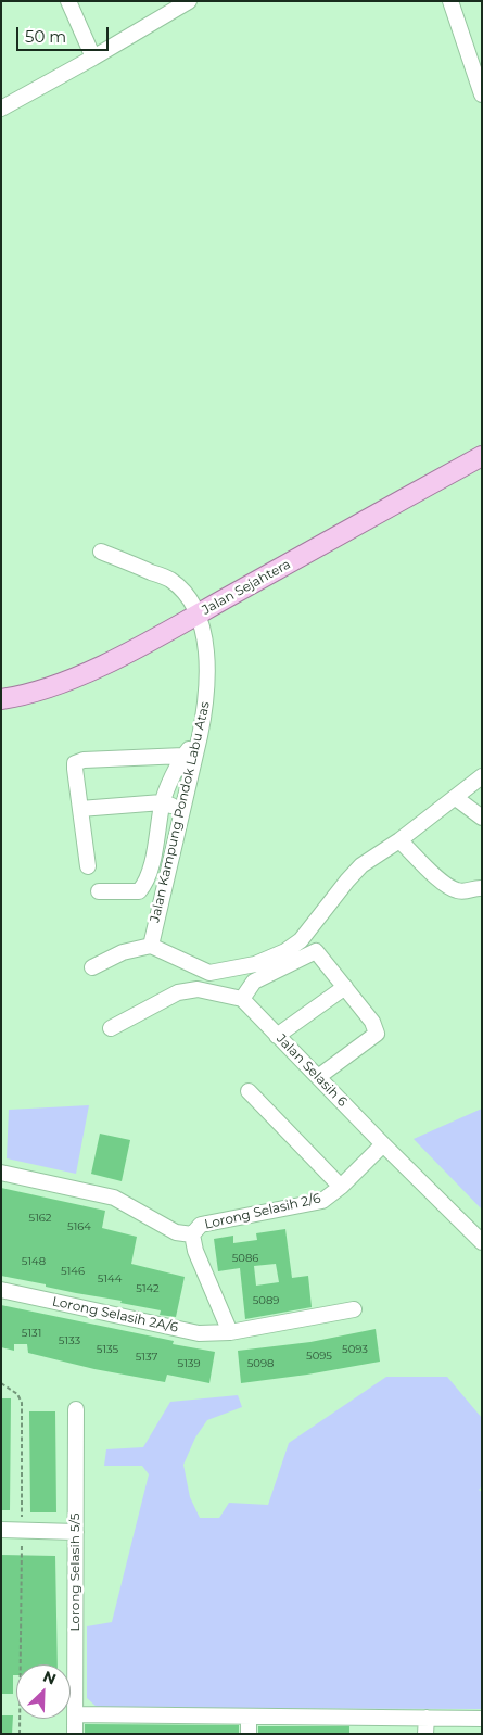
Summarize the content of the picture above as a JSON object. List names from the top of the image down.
{
  "streets": {
    "main road": ["Jalan Sejahtera"],
    "street": [
      "Jalan Kampung Pondok Labu Atas",
      "Jalan Selasih 6",
      "Lorong Selasih 2/6",
      "Lorong Selasih 2A/6",
      "Lorong Selasih 5/5"
    ]
  },
  "crossings": [
    ["Jalan Sejahtera", "Jalan Kampung Pondok Labu Atas"],
    ["Jalan Selasih 6", "Lorong Selasih 2/6"],
    ["Lorong Selasih 2/6", "Lorong Selasih 2A/6"]
  ],
  "house_numbers": [
    "5162",
    "5164",
    "5086",
    "5148",
    "5146",
    "5144",
    "5142",
    "5089",
    "5131",
    "5133",
    "5135",
    "5093",
    "5095",
    "5137",
    "5139",
    "5098"
  ],
  "scale_bar": "50 m",
  "north": "top right"
}
